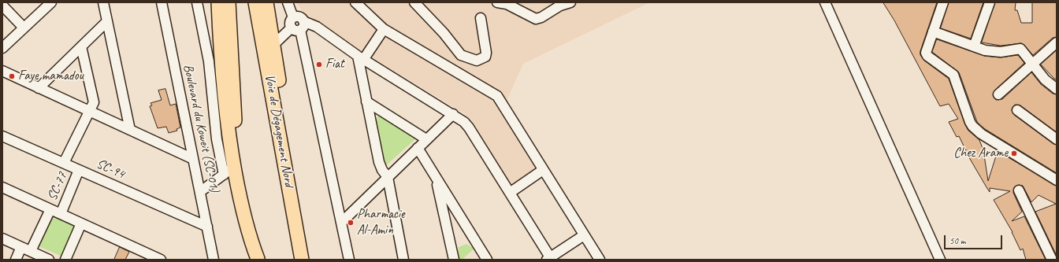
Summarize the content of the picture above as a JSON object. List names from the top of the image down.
{
  "streets": {
    "highway": ["Voie de Dégagement Nord"],
    "street": ["Boulevard du Koweit (SC-01)", "SC-94", "SC-77"]
  },
  "crossings": [
    ["Boulevard du Koweit (SC-01)", "SC-94"],
    ["SC-94", "SC-77"]
  ],
  "places": [
    "Fiat",
    "Faye mamadou",
    "Chez Arame",
    "Pharmacie Al-Amin"
  ],
  "scale_bar": "50 m"
}
